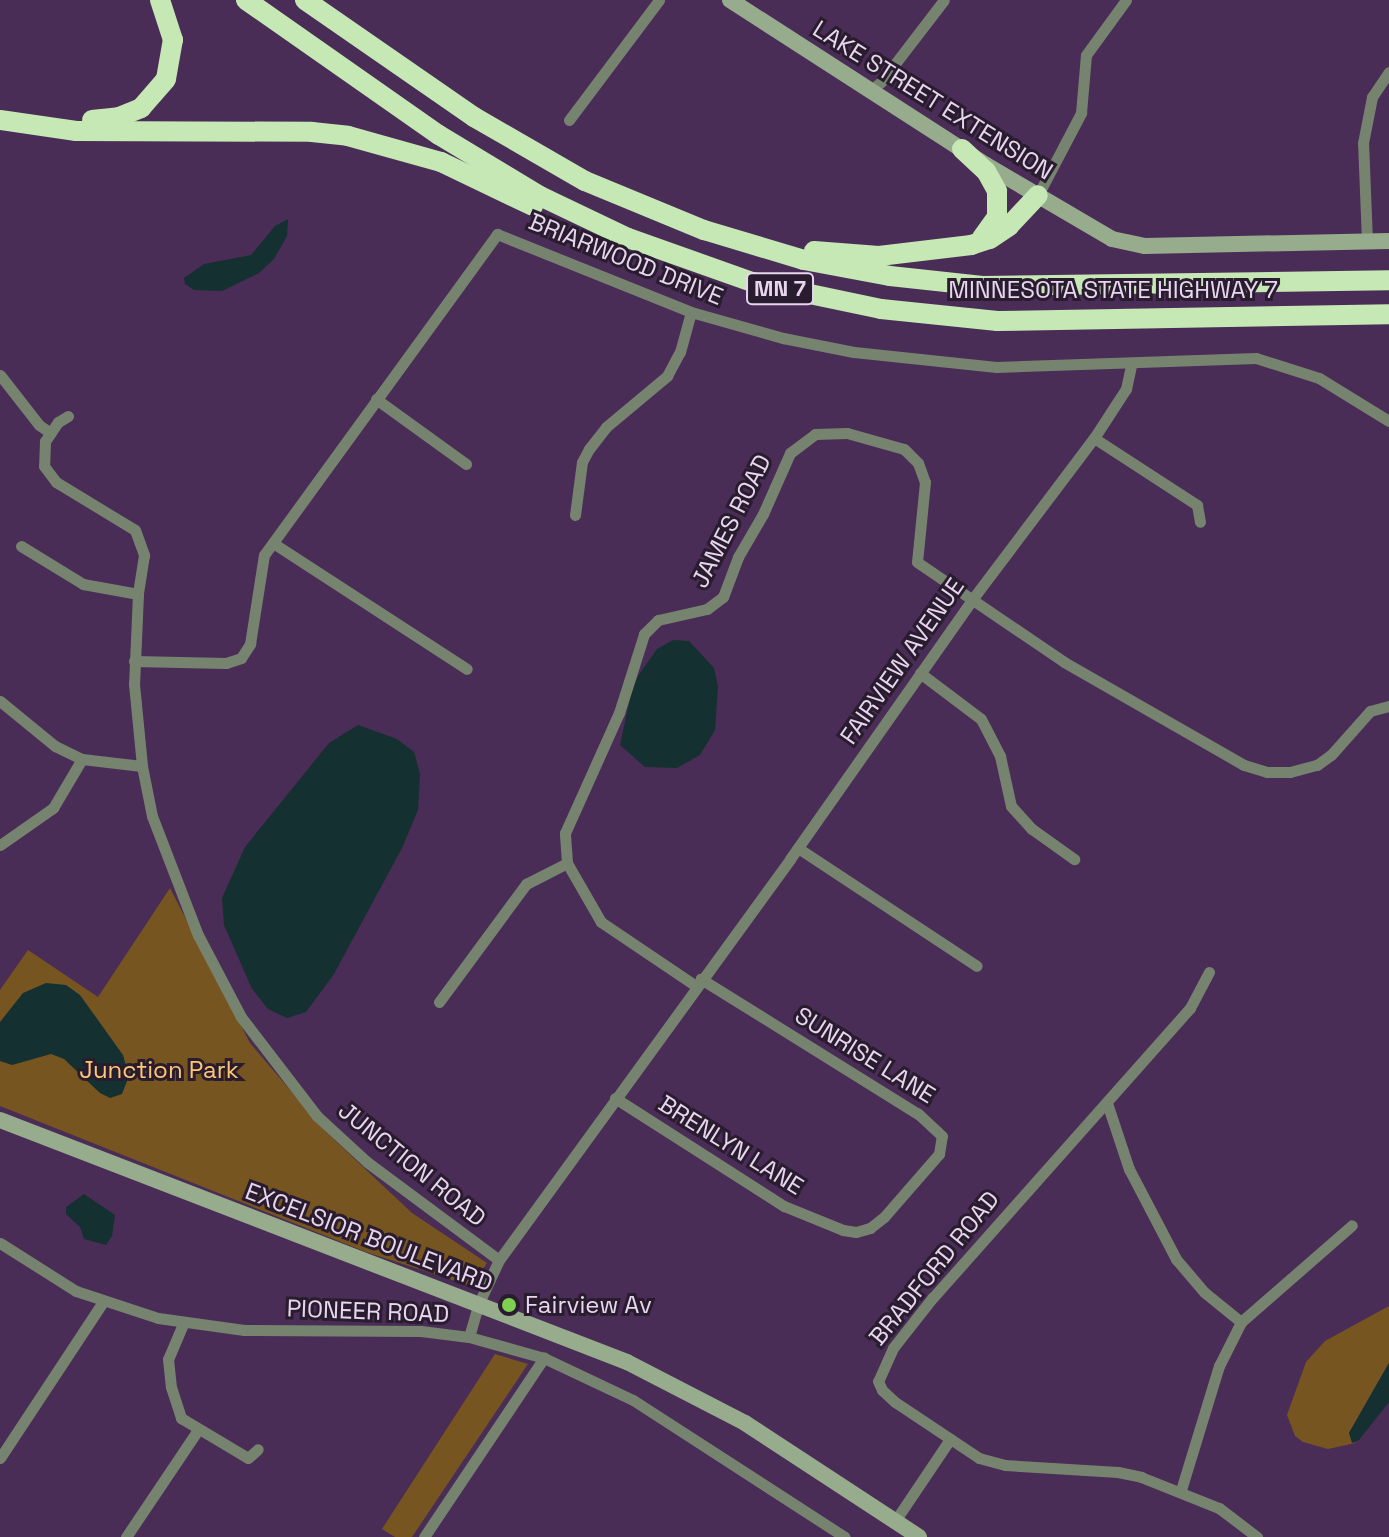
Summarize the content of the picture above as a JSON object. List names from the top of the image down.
{
  "streets": {
    "highway": ["MN 7", "MINNESOTA STATE HIGHWAY 7"],
    "main road": ["LAKE STREET EXTENSION", "EXCELSIOR BOULEVARD"],
    "street": [
      "BRIARWOOD DRIVE",
      "JAMES ROAD",
      "FAIRVIEW AVENUE",
      "SUNRISE LANE",
      "BRENLYN LANE",
      "JUNCTION ROAD",
      "BRADFORD ROAD",
      "PIONEER ROAD"
    ]
  },
  "crossings": [
    ["BRIARWOOD DRIVE", "FAIRVIEW AVENUE"],
    ["BRIARWOOD DRIVE", "JUNCTION ROAD"],
    ["JAMES ROAD", "FAIRVIEW AVENUE"],
    ["JAMES ROAD", "SUNRISE LANE"],
    ["FAIRVIEW AVENUE", "SUNRISE LANE"],
    ["FAIRVIEW AVENUE", "BRENLYN LANE"],
    ["FAIRVIEW AVENUE", "JUNCTION ROAD"],
    ["FAIRVIEW AVENUE", "EXCELSIOR BOULEVARD"],
    ["FAIRVIEW AVENUE", "PIONEER ROAD"],
    ["SUNRISE LANE", "BRENLYN LANE"]
  ],
  "parks": ["Junction Park"],
  "places": ["Fairview Av"]
}
